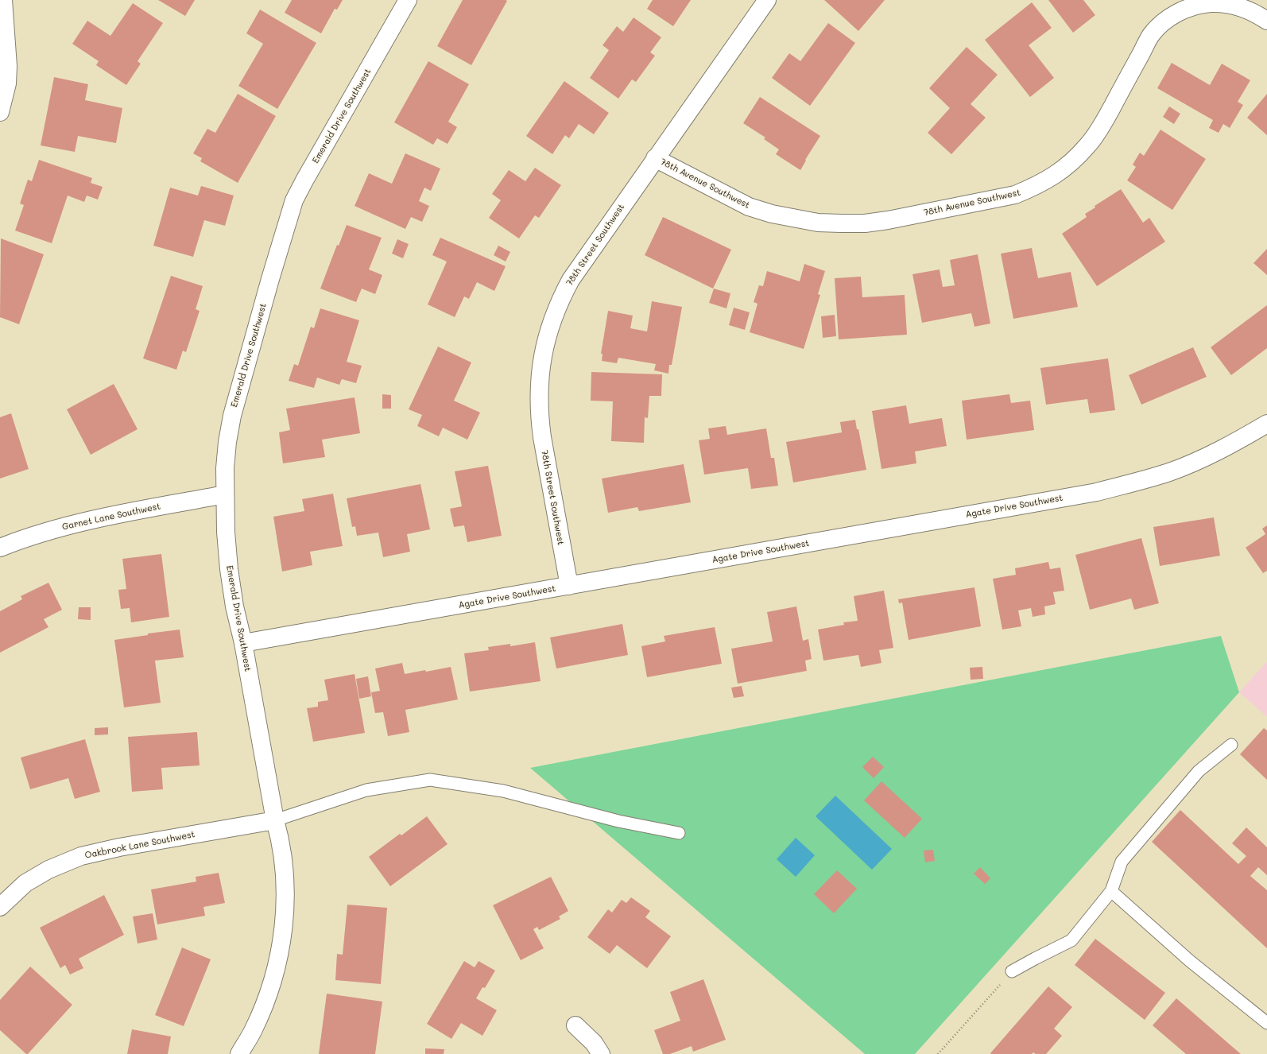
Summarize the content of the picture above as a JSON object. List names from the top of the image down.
{
  "streets": {
    "street": [
      "Emerald Drive Southwest",
      "78th Avenue Southwest",
      "78th Street Southwest",
      "Agate Drive Southwest",
      "Garnet Lane Southwest",
      "Oakbrook Lane Southwest"
    ]
  },
  "crossings": [
    ["Emerald Drive Southwest", "Agate Drive Southwest"],
    ["Emerald Drive Southwest", "Garnet Lane Southwest"],
    ["Emerald Drive Southwest", "Oakbrook Lane Southwest"],
    ["78th Avenue Southwest", "78th Street Southwest"],
    ["78th Street Southwest", "Agate Drive Southwest"]
  ]
}
